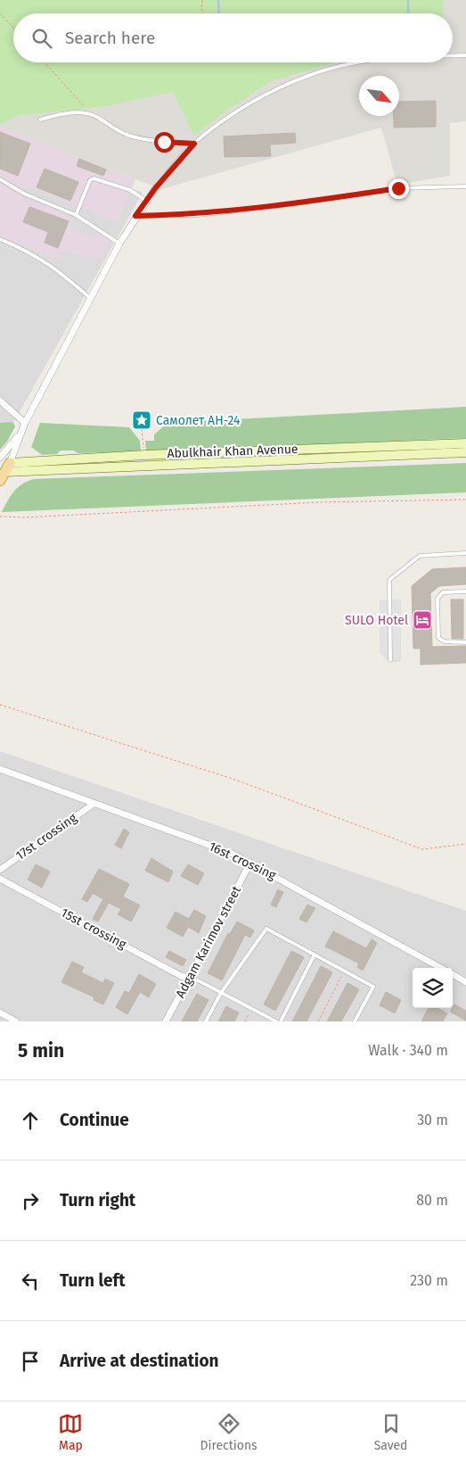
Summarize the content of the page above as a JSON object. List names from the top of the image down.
{
  "streets": {
    "street": [
      "Abulkhair Khan Avenue",
      "17st crossing",
      "16st crossing",
      "15st crossing",
      "Adgam Karimov street"
    ]
  },
  "crossings": [
    ["17st crossing", "16st crossing"],
    ["16st crossing", "Adgam Karimov street"],
    ["15st crossing", "Adgam Karimov street"]
  ],
  "places": {
    "place": ["Самолет АН-24"],
    "hotel": ["SULO Hotel"]
  },
  "north": "bottom right",
  "page": {
    "search": "Search here",
    "heading": ["5 min", "Walk · 340 m"],
    "list": [
      ["Continue", "30 m"],
      ["Turn right", "80 m"],
      ["Turn left", "230 m"],
      "Arrive at destination"
    ],
    "nav": ["Map", "Directions", "Saved"]
  }
}
